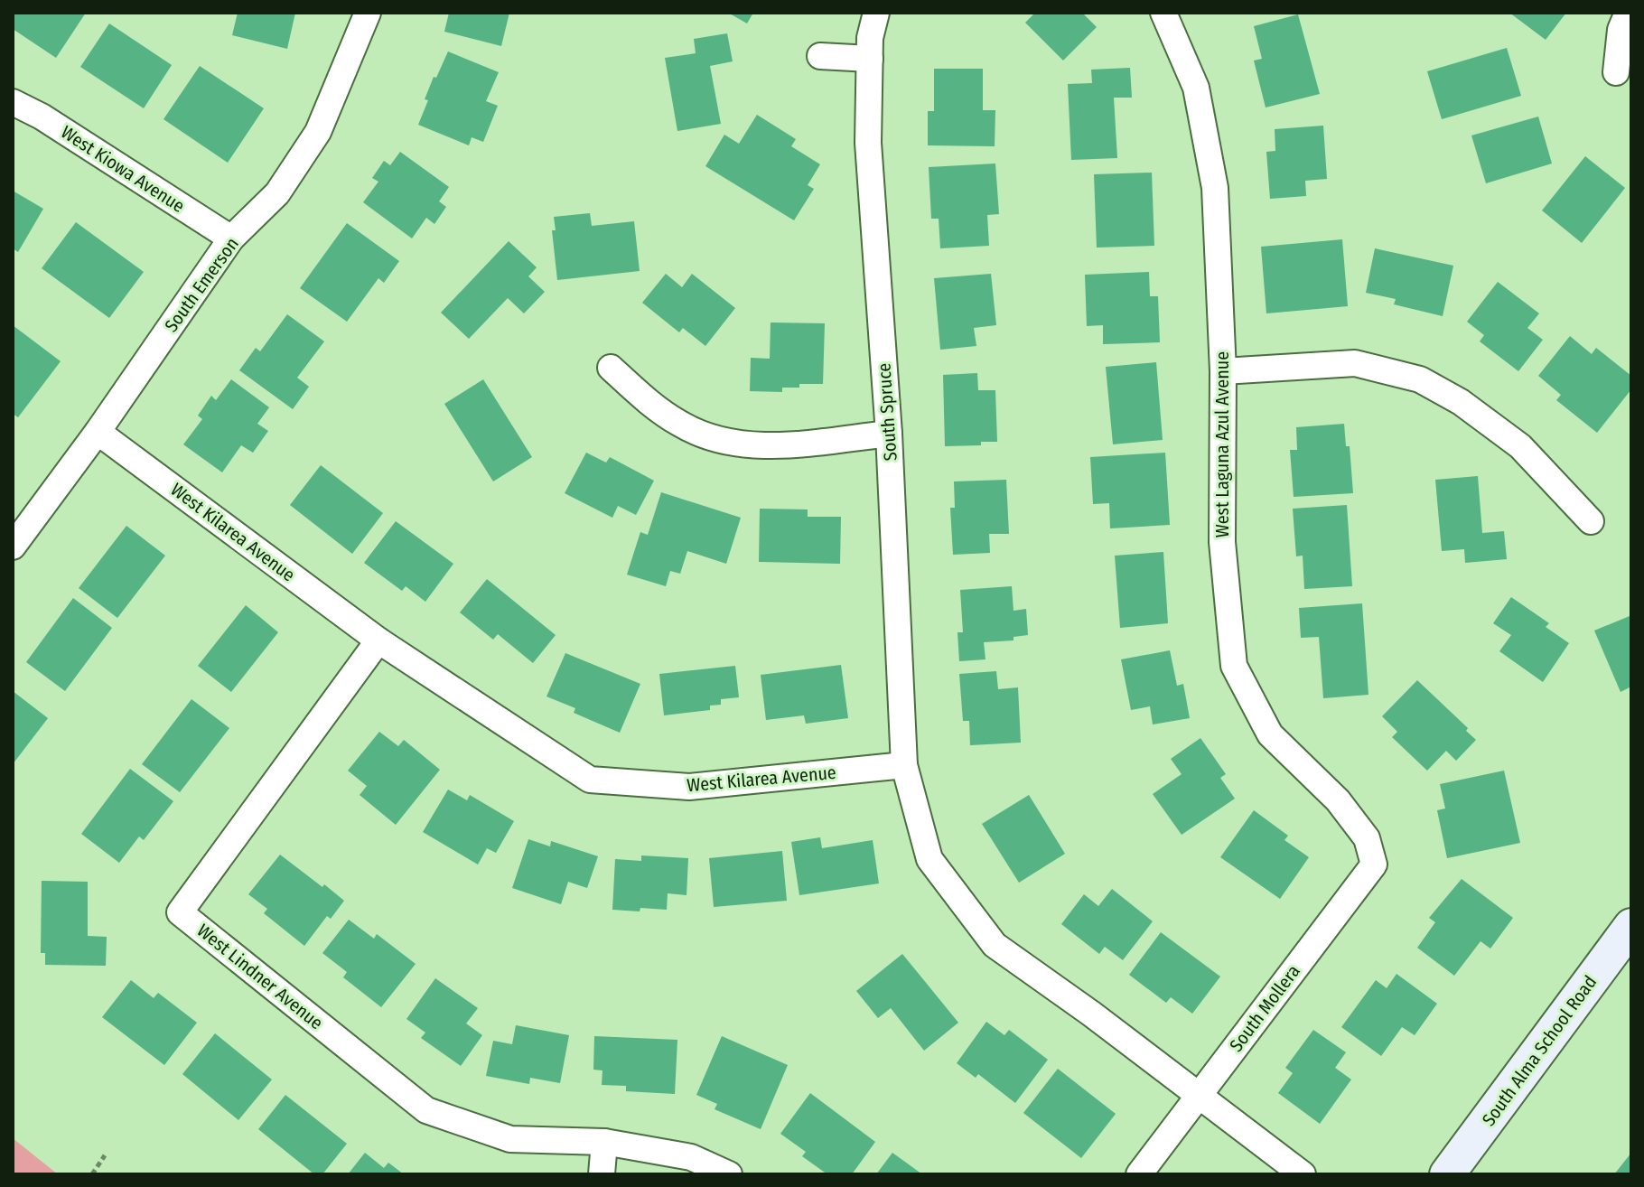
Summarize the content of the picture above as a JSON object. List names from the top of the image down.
{
  "streets": {
    "main road": ["South Alma School Road"],
    "street": [
      "West Kiowa Avenue",
      "South Emerson",
      "South Spruce",
      "West Laguna Azul Avenue",
      "West Kilarea Avenue",
      "West Lindner Avenue",
      "South Mollera"
    ]
  },
  "crossings": [
    ["West Kiowa Avenue", "South Emerson"],
    ["South Emerson", "West Kilarea Avenue"],
    ["South Spruce", "West Kilarea Avenue"],
    ["West Laguna Azul Avenue", "South Mollera"],
    ["West Kilarea Avenue", "West Lindner Avenue"]
  ]
}
